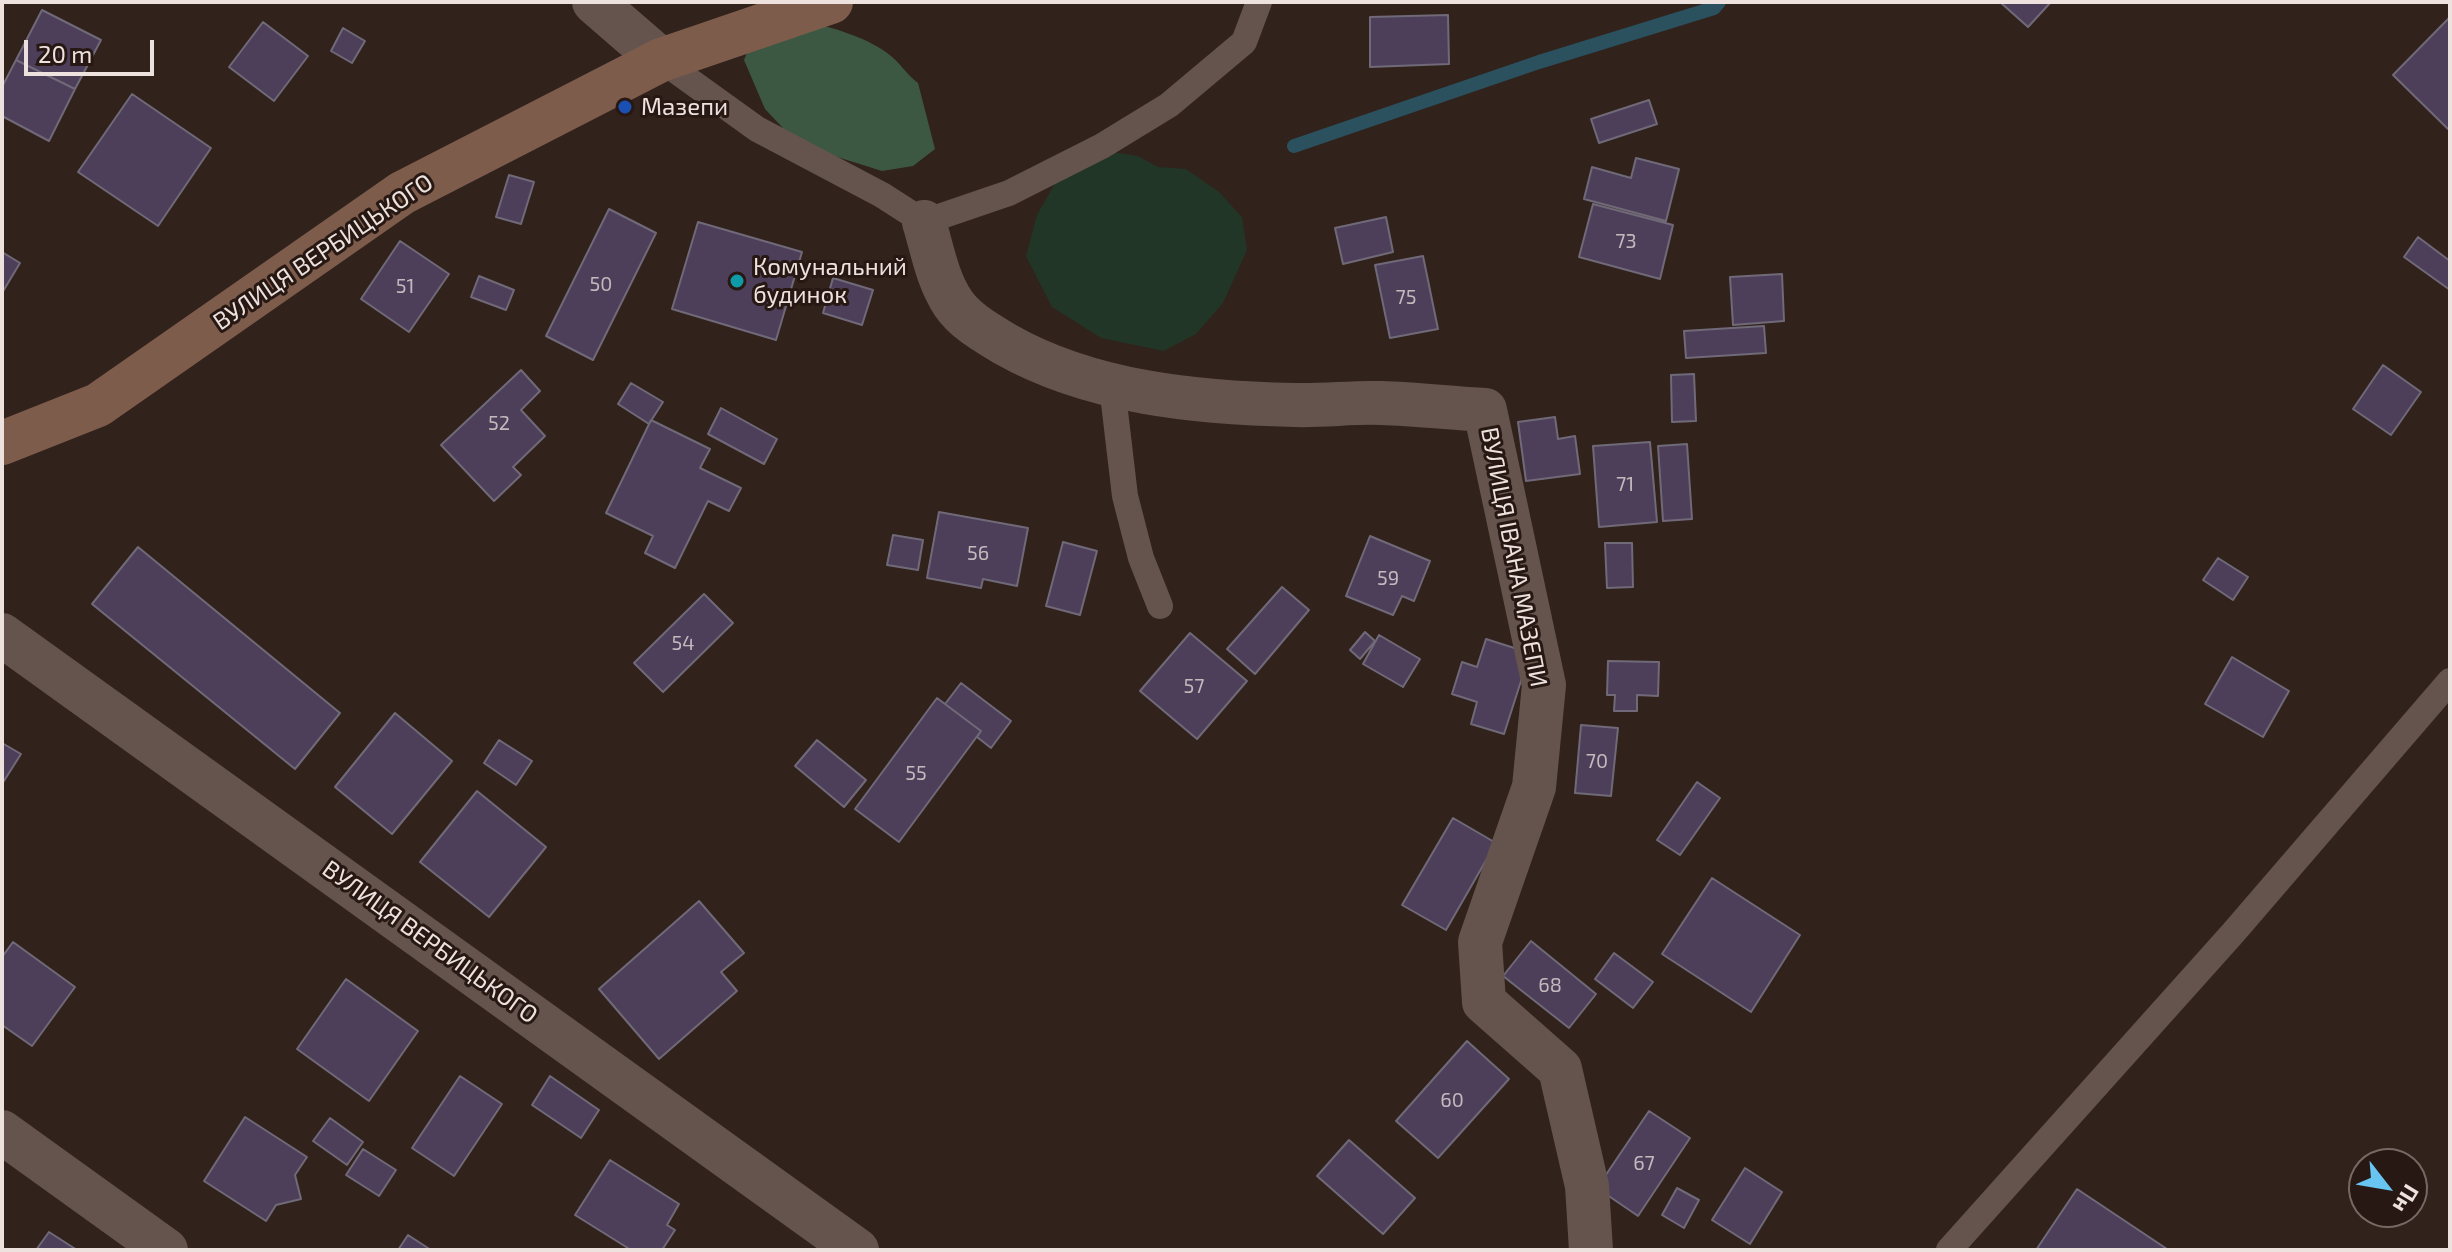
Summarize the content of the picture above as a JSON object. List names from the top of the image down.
{
  "streets": {
    "street": ["ВУЛИЦЯ ВЕРБИЦЬКОГО", "ВУЛИЦЯ ІВАНА МАЗЕПИ"]
  },
  "places": ["Мазепи", "Комунальний будинок"],
  "house_numbers": [
    "73",
    "50",
    "51",
    "75",
    "52",
    "71",
    "56",
    "59",
    "54",
    "57",
    "70",
    "55",
    "68",
    "60",
    "67"
  ],
  "scale_bar": "20 m",
  "north": "bottom right"
}
